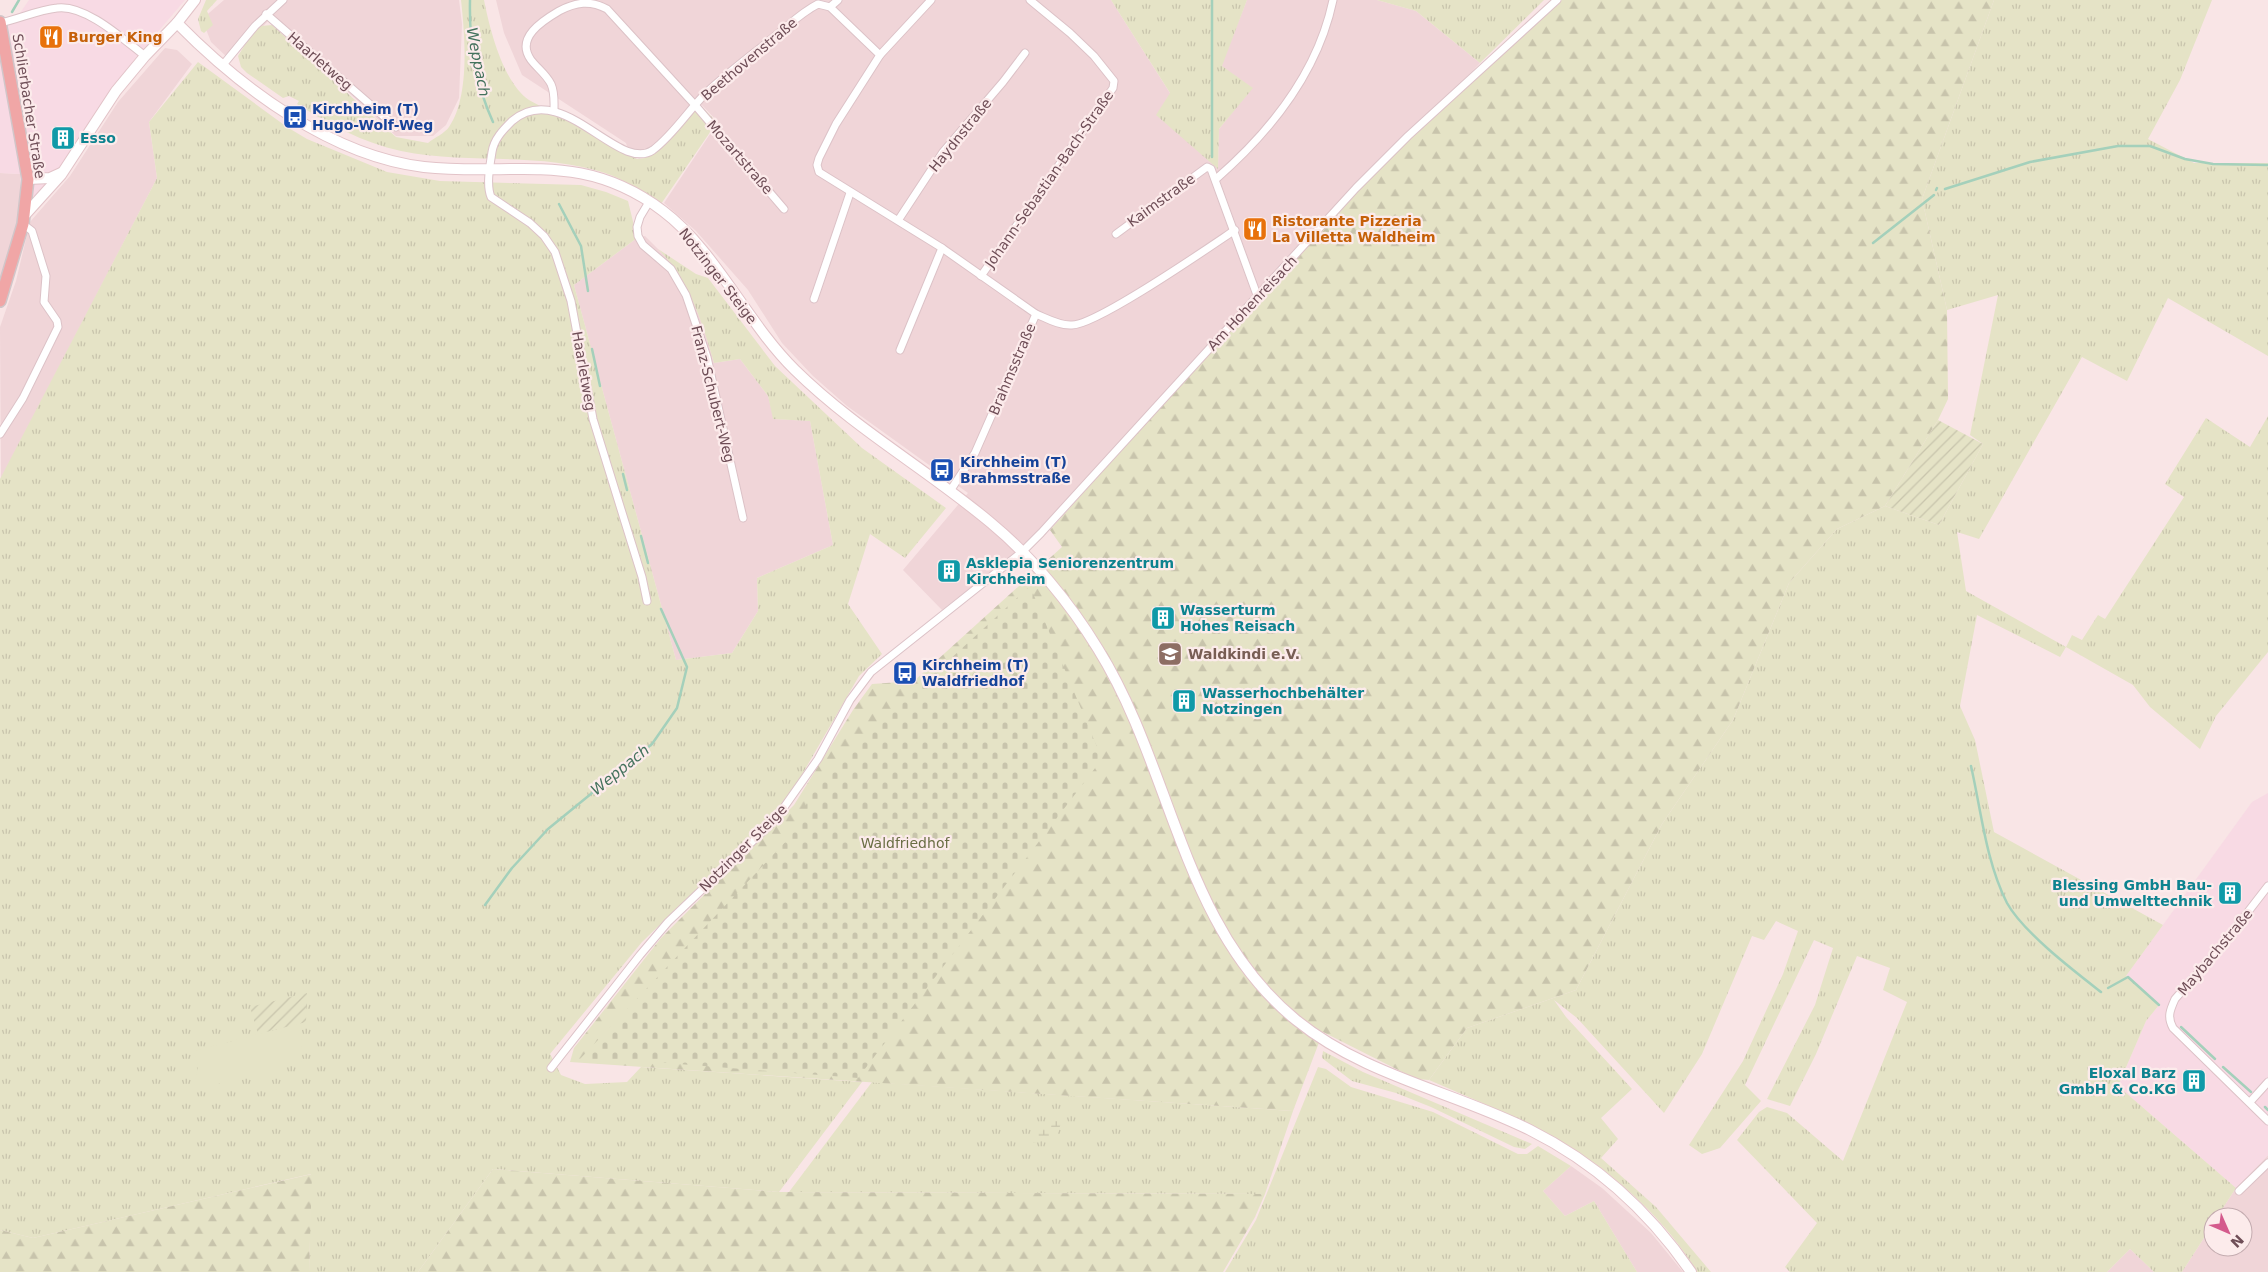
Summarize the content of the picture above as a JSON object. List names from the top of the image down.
{
  "streets": {
    "main road": ["Schlierbacher Straße", "Notzinger Steige"],
    "street": [
      "Beethovenstraße",
      "Haarletweg",
      "Haydnstraße",
      "Mozartstraße",
      "Johann-Sebastian-Bach-Straße",
      "Kaimstraße",
      "Am Hohenreisach",
      "Brahmsstraße",
      "Franz-Schubert-Weg",
      "Maybachstraße"
    ]
  },
  "crossings": [
    ["Beethovenstraße", "Haarletweg"],
    ["Beethovenstraße", "Mozartstraße"],
    ["Beethovenstraße", "Notzinger Steige"],
    ["Haarletweg", "Notzinger Steige"],
    ["Notzinger Steige", "Am Hohenreisach"],
    ["Notzinger Steige", "Brahmsstraße"],
    ["Notzinger Steige", "Franz-Schubert-Weg"]
  ],
  "water": ["Weppach"],
  "parks": ["Waldfriedhof"],
  "places": {
    "restaurant": ["Burger King", "Ristorante Pizzeria La Villetta Waldheim"],
    "bus stop": ["Kirchheim (T) Hugo-Wolf-Weg", "Kirchheim (T) Brahmsstraße", "Kirchheim (T) Waldfriedhof"],
    "building": [
      "Esso",
      "Asklepia Seniorenzentrum Kirchheim",
      "Wasserturm Hohes Reisach",
      "Wasserhochbehälter Notzingen",
      "Blessing GmbH Bau- und Umwelttechnik",
      "Eloxal Barz GmbH & Co.KG"
    ],
    "school or university": ["Waldkindi e.V."]
  },
  "north": "bottom right"
}
